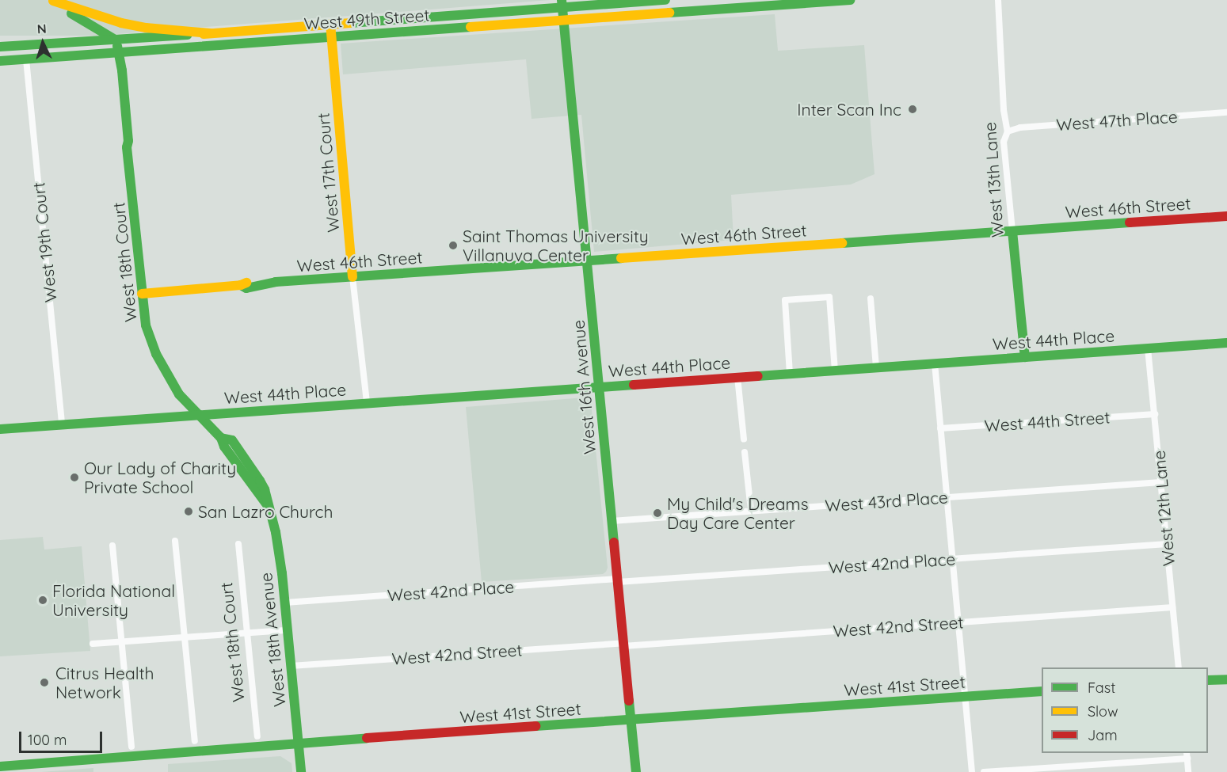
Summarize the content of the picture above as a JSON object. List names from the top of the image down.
{
  "streets": {
    "main road": [
      "West 49th Street",
      "West 17th Court",
      "West 13th Lane",
      "West 46th Street",
      "West 18th Court",
      "West 44th Place",
      "West 16th Avenue",
      "West 18th Avenue",
      "West 41st Street"
    ],
    "street": [
      "West 47th Place",
      "West 19th Court",
      "West 44th Street",
      "West 43rd Place",
      "West 12th Lane",
      "West 42nd Place",
      "West 42nd Street"
    ]
  },
  "crossings": [
    ["West 49th Street", "West 17th Court"],
    ["West 49th Street", "West 19th Court"],
    ["West 49th Street", "West 18th Court"],
    ["West 49th Street", "West 16th Avenue"],
    ["West 47th Place", "West 13th Lane"],
    ["West 17th Court", "West 46th Street"],
    ["West 17th Court", "West 44th Place"],
    ["West 13th Lane", "West 46th Street"],
    ["West 13th Lane", "West 44th Place"],
    ["West 46th Street", "West 18th Court"],
    ["West 46th Street", "West 16th Avenue"],
    ["West 19th Court", "West 44th Place"],
    ["West 18th Court", "West 44th Place"],
    ["West 18th Court", "West 18th Avenue"],
    ["West 44th Place", "West 16th Avenue"],
    ["West 44th Place", "West 12th Lane"],
    ["West 44th Place", "West 18th Avenue"],
    ["West 16th Avenue", "West 43rd Place"],
    ["West 16th Avenue", "West 42nd Place"],
    ["West 16th Avenue", "West 42nd Street"],
    ["West 16th Avenue", "West 41st Street"],
    ["West 44th Street", "West 12th Lane"],
    ["West 43rd Place", "West 12th Lane"],
    ["West 12th Lane", "West 42nd Place"],
    ["West 12th Lane", "West 42nd Street"],
    ["West 42nd Place", "West 18th Avenue"],
    ["West 42nd Street", "West 18th Avenue"],
    ["West 18th Avenue", "West 41st Street"]
  ],
  "places": [
    "Inter Scan Inc",
    "Saint Thomas University Villanuva Center",
    "Our Lady of Charity Private School",
    "San Lazro Church",
    "My Child's Dreams Day Care Center",
    "Florida National University",
    "Citrus Health Network"
  ],
  "legend": ["Fast", "Slow", "Jam"],
  "scale_bar": "100 m",
  "north": "top"
}
